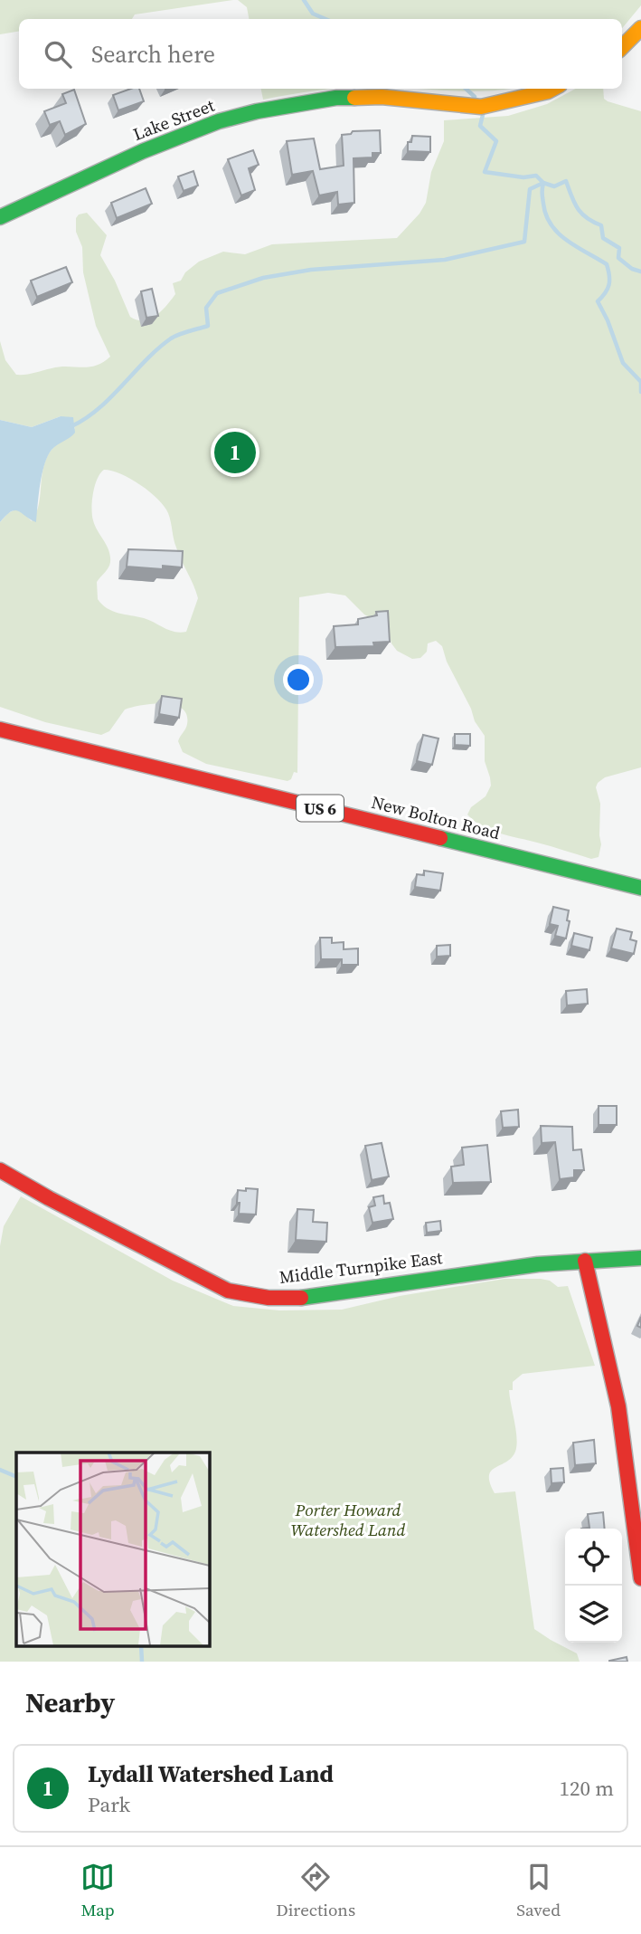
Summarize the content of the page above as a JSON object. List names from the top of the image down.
{
  "streets": {
    "street": [
      "Lake Street",
      "US 6",
      "New Bolton Road",
      "Middle Turnpike East"
    ]
  },
  "parks": ["Porter Howard Watershed Land"],
  "page": {
    "search": "Search here",
    "pins": "1",
    "heading": "Nearby",
    "list": [
      {
        "mark": "1",
        "name": "Lydall Watershed Land",
        "note": "Park",
        "value": "120 m"
      }
    ],
    "nav": ["Map", "Directions", "Saved"]
  }
}
